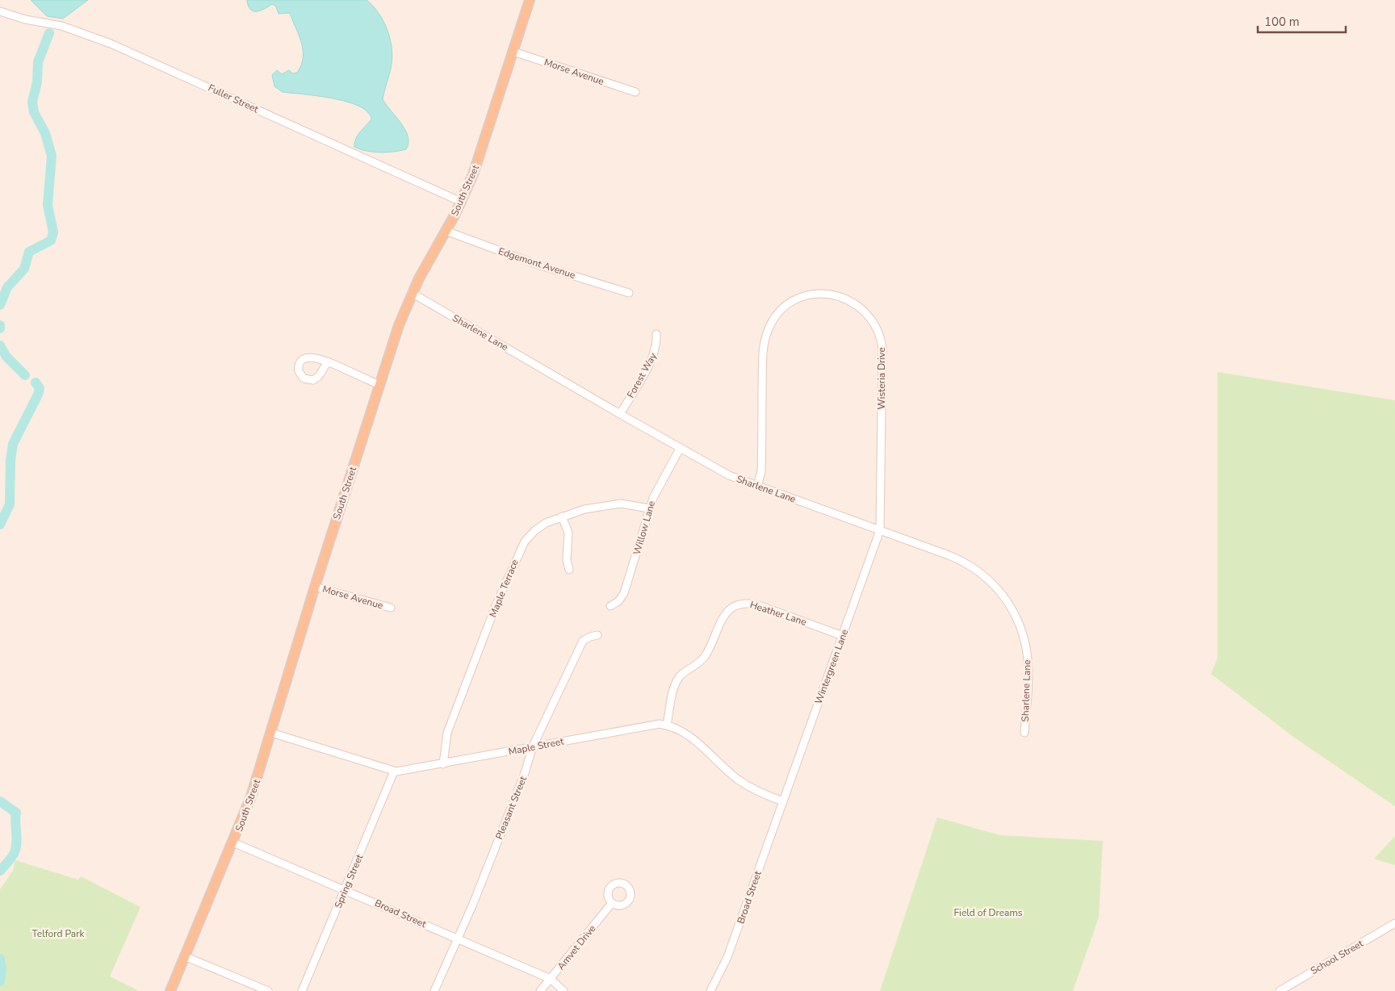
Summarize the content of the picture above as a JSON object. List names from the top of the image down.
{
  "streets": {
    "main road": ["South Street"],
    "street": [
      "Morse Avenue",
      "Fuller Street",
      "Edgemont Avenue",
      "Sharlene Lane",
      "Forest Way",
      "Wisteria Drive",
      "Willow Lane",
      "Maple Terrace",
      "Heather Lane",
      "Wintergreen Lane",
      "Maple Street",
      "Pleasant Street",
      "Spring Street",
      "Broad Street",
      "Amvet Drive",
      "School Street"
    ]
  },
  "crossings": [
    ["Morse Avenue", "South Street"],
    ["Fuller Street", "South Street"],
    ["South Street", "Edgemont Avenue"],
    ["South Street", "Sharlene Lane"],
    ["South Street", "Maple Street"],
    ["South Street", "Broad Street"],
    ["Sharlene Lane", "Forest Way"],
    ["Sharlene Lane", "Wisteria Drive"],
    ["Sharlene Lane", "Willow Lane"],
    ["Sharlene Lane", "Wintergreen Lane"],
    ["Wisteria Drive", "Wintergreen Lane"],
    ["Willow Lane", "Maple Terrace"],
    ["Maple Terrace", "Maple Street"],
    ["Heather Lane", "Wintergreen Lane"],
    ["Heather Lane", "Maple Street"],
    ["Wintergreen Lane", "Maple Street"],
    ["Wintergreen Lane", "Broad Street"],
    ["Maple Street", "Pleasant Street"],
    ["Maple Street", "Spring Street"],
    ["Maple Street", "Broad Street"],
    ["Pleasant Street", "Broad Street"],
    ["Spring Street", "Broad Street"],
    ["Broad Street", "Amvet Drive"]
  ],
  "parks": ["Field of Dreams", "Telford Park"],
  "scale_bar": "100 m"
}
